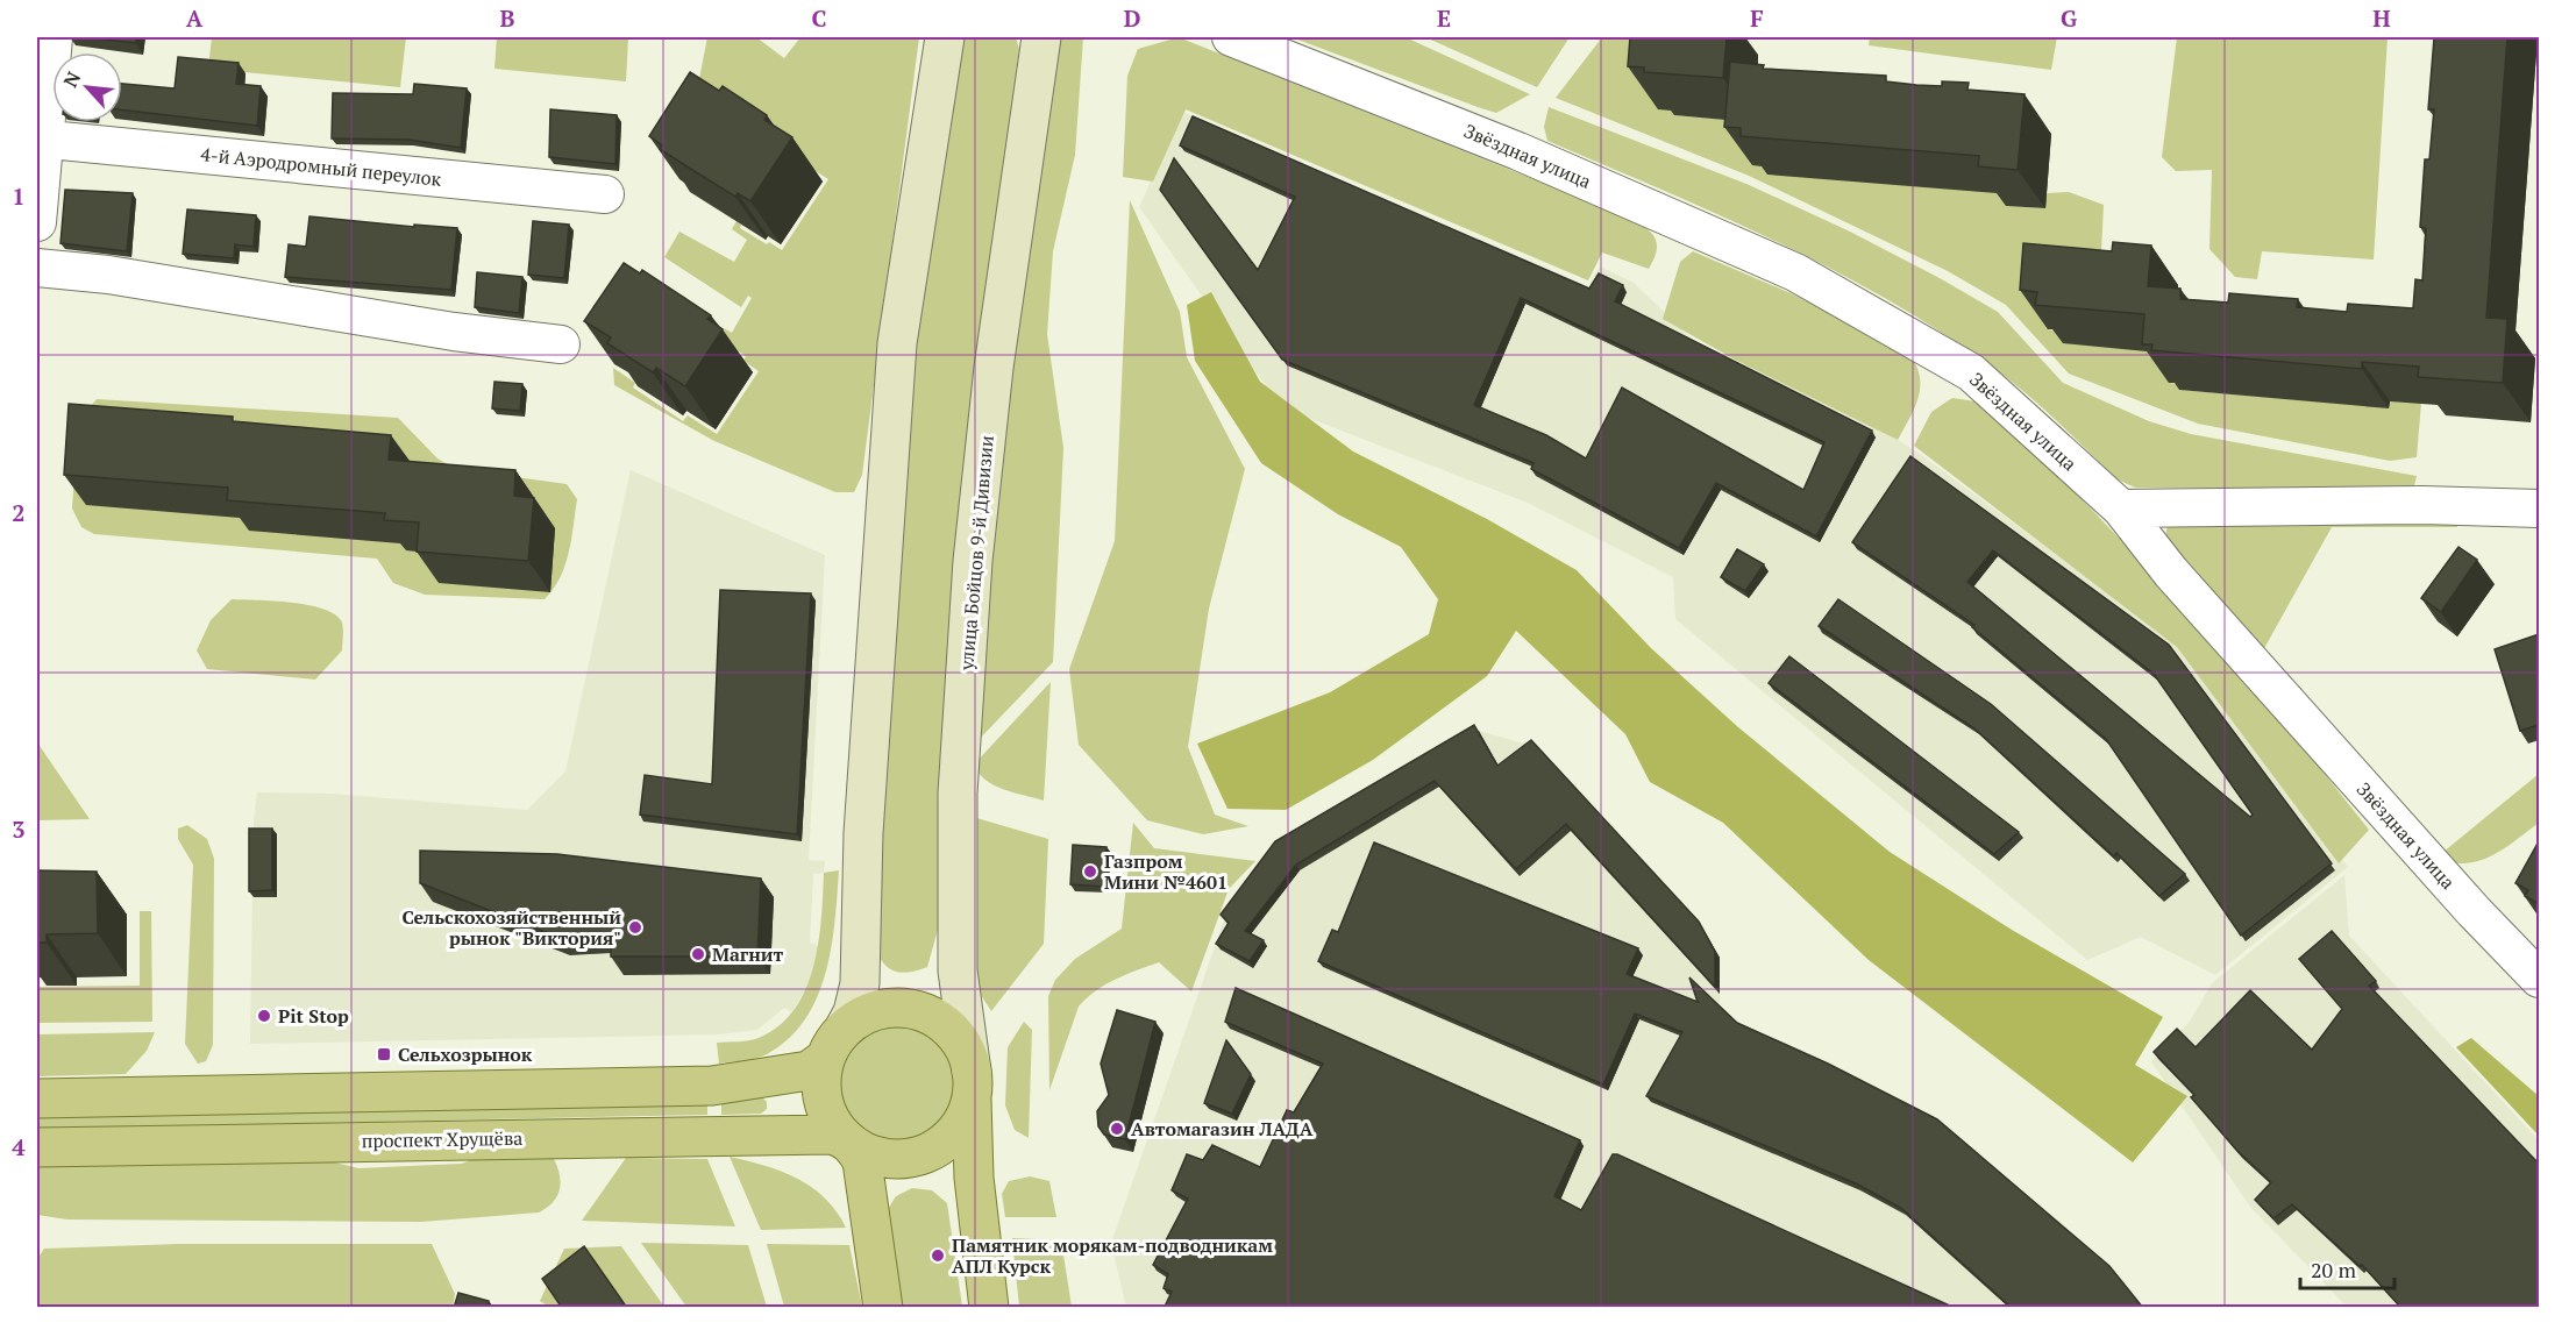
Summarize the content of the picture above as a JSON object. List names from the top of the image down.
{
  "streets": {
    "main road": ["улица Бойцов 9-й Дивизии", "проспект Хрущёва"],
    "street": ["Звёздная улица", "4-й Аэродромный переулок"]
  },
  "crossings": [
    ["улица Бойцов 9-й Дивизии", "проспект Хрущёва"]
  ],
  "places": {
    "other": [
      "Газпром Мини №4601",
      "Сельскохозяйственный рынок \"Виктория\"",
      "Магнит",
      "Pit Stop",
      "Автомагазин ЛАДА",
      "Памятник морякам-подводникам АПЛ Курск"
    ],
    "transit": ["Сельхозрынок"]
  },
  "scale_bar": "20 m",
  "north": "top left",
  "grid": {
    "columns": [
      "A",
      "B",
      "C",
      "D",
      "E",
      "F",
      "G",
      "H"
    ],
    "rows": [
      "1",
      "2",
      "3",
      "4"
    ]
  }
}
